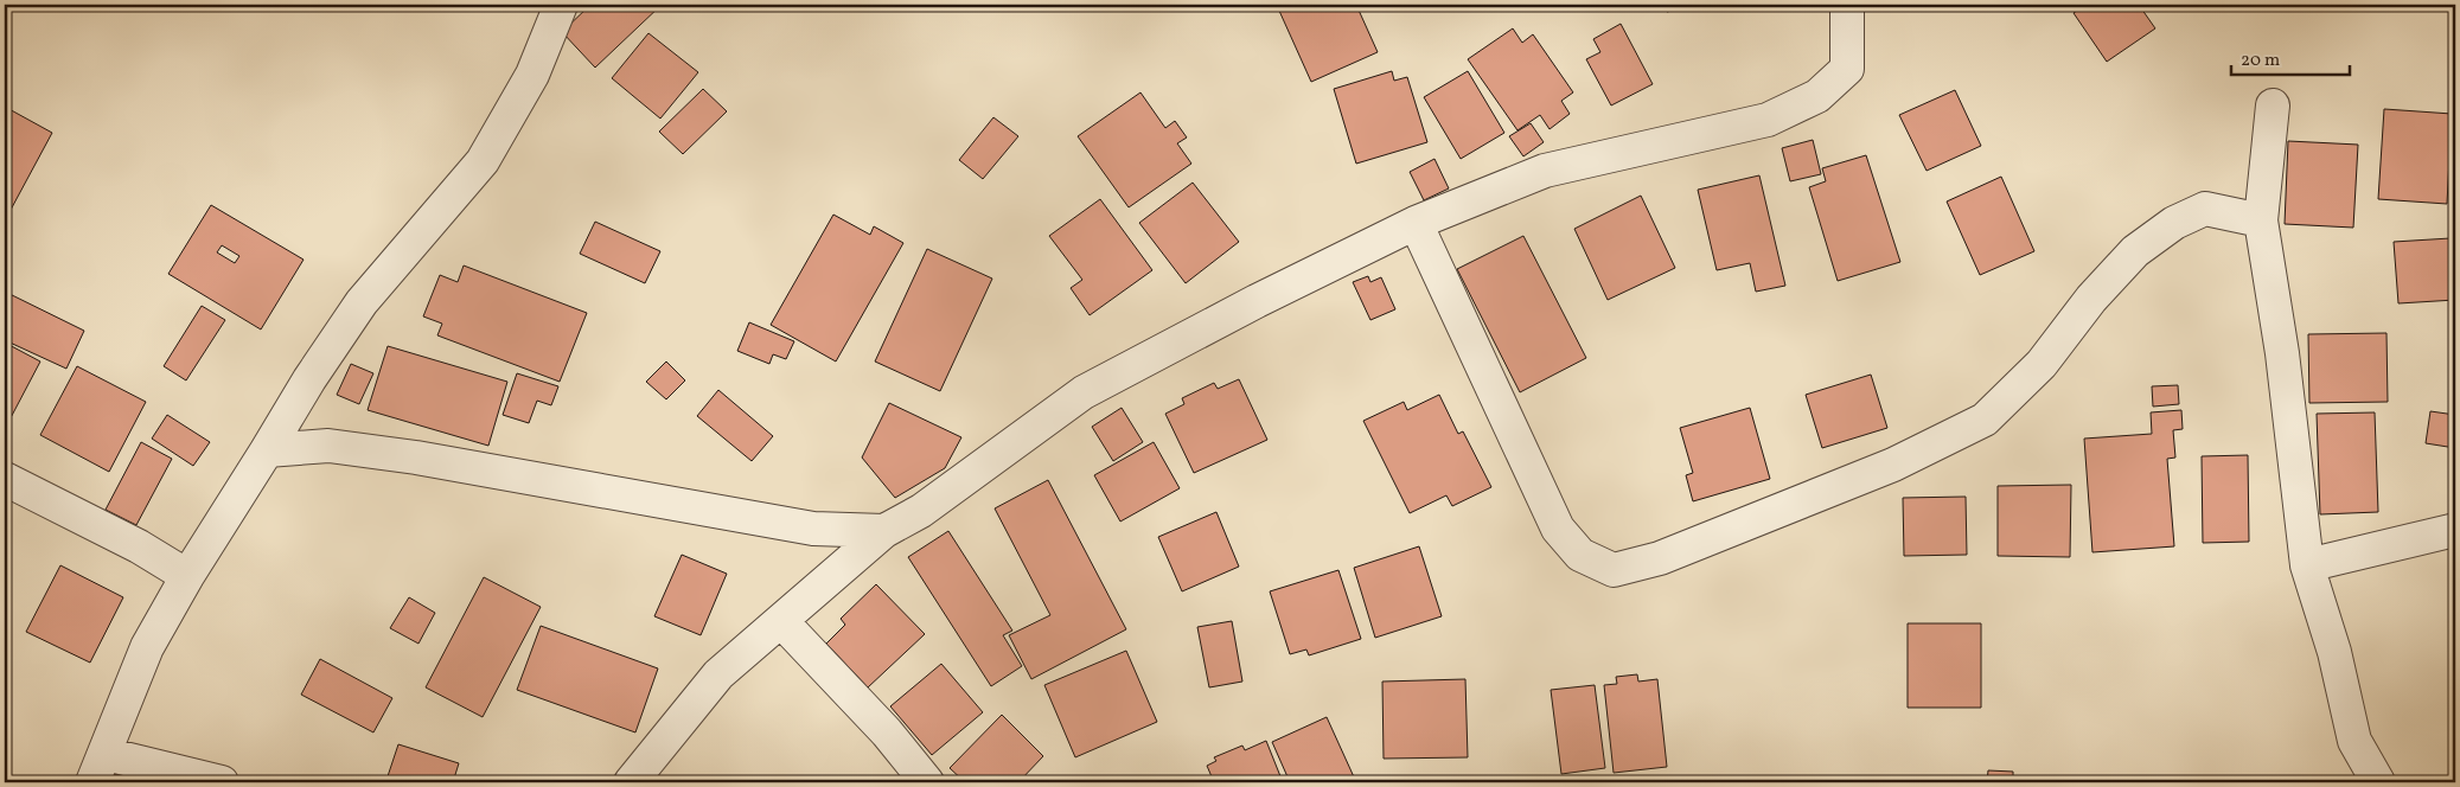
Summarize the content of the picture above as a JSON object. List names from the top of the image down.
{
  "scale_bar": "20 m"
}
